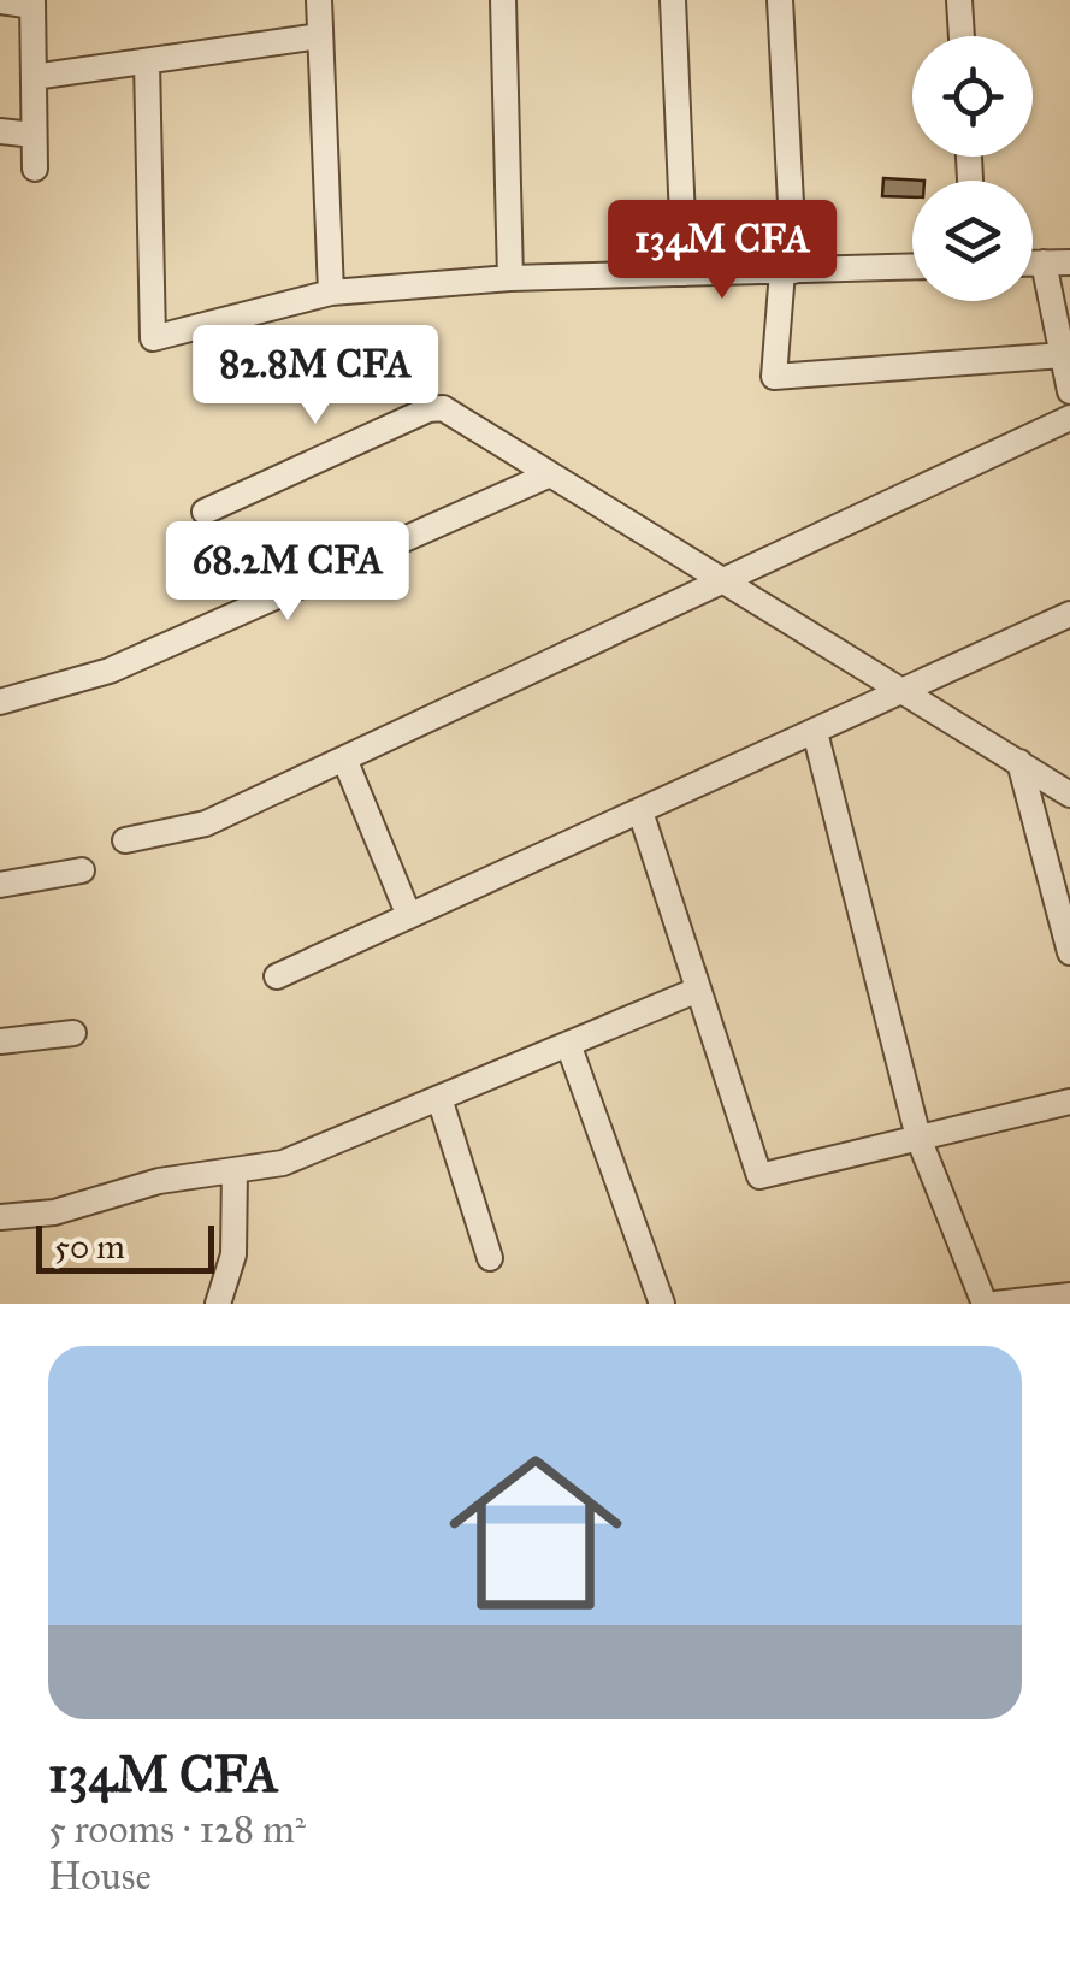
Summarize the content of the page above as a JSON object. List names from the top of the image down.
{
  "scale_bar": "50 m",
  "page": {
    "price": ["134M CFA", "82.8M CFA", "68.2M CFA"],
    "scale": "50 m",
    "list": [
      {
        "name": "134M CFA",
        "note": "5 rooms · 128 m² · House"
      }
    ]
  }
}
